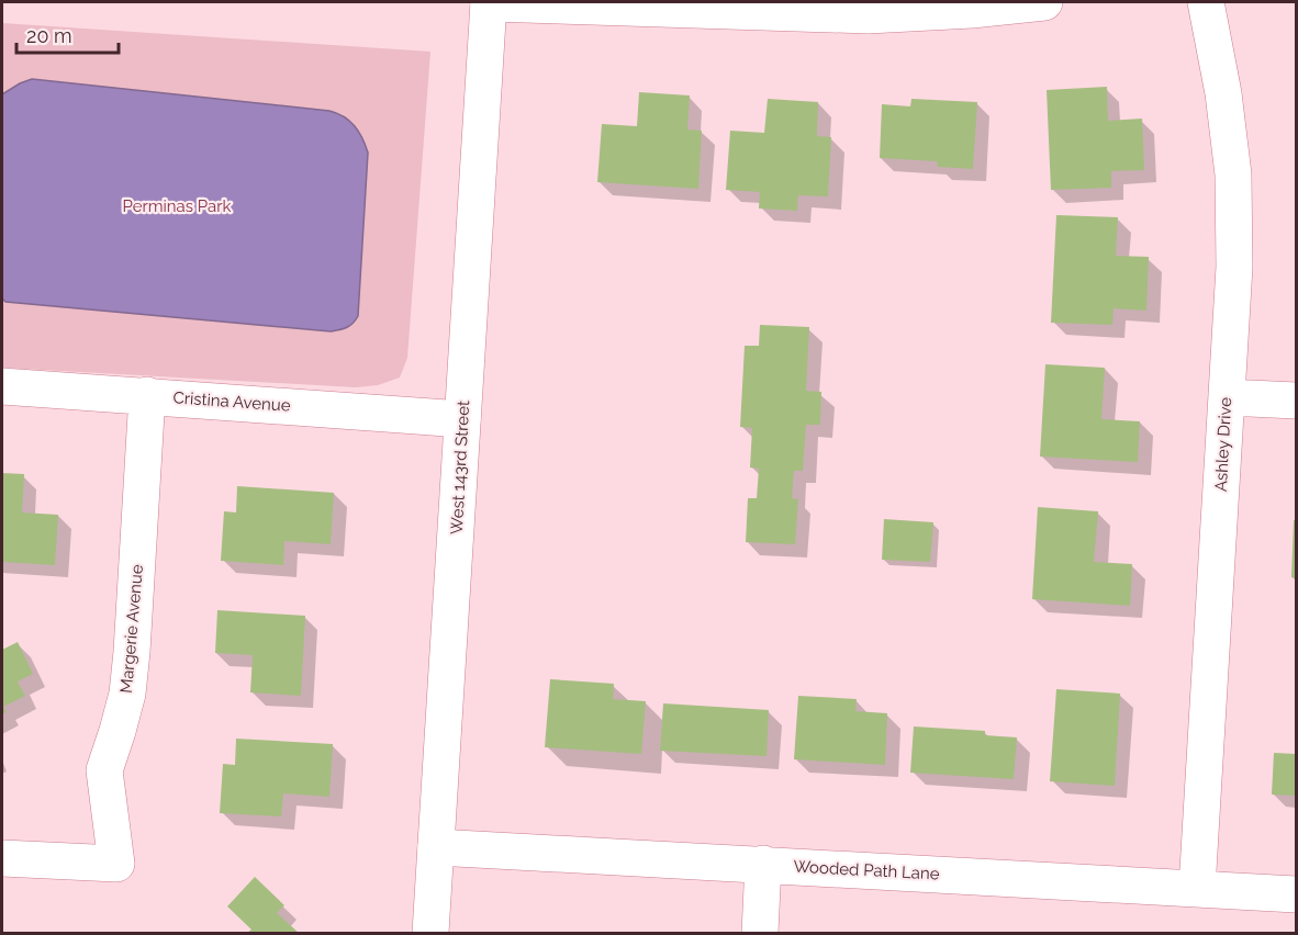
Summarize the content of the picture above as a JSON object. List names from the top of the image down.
{
  "streets": {
    "street": [
      "Cristina Avenue",
      "Ashley Drive",
      "West 143rd Street",
      "Margerie Avenue",
      "Wooded Path Lane"
    ]
  },
  "crossings": [
    ["Cristina Avenue", "West 143rd Street"],
    ["Cristina Avenue", "Margerie Avenue"],
    ["Ashley Drive", "Wooded Path Lane"],
    ["West 143rd Street", "Wooded Path Lane"]
  ],
  "parks": ["Perminas Park"],
  "scale_bar": "20 m"
}
